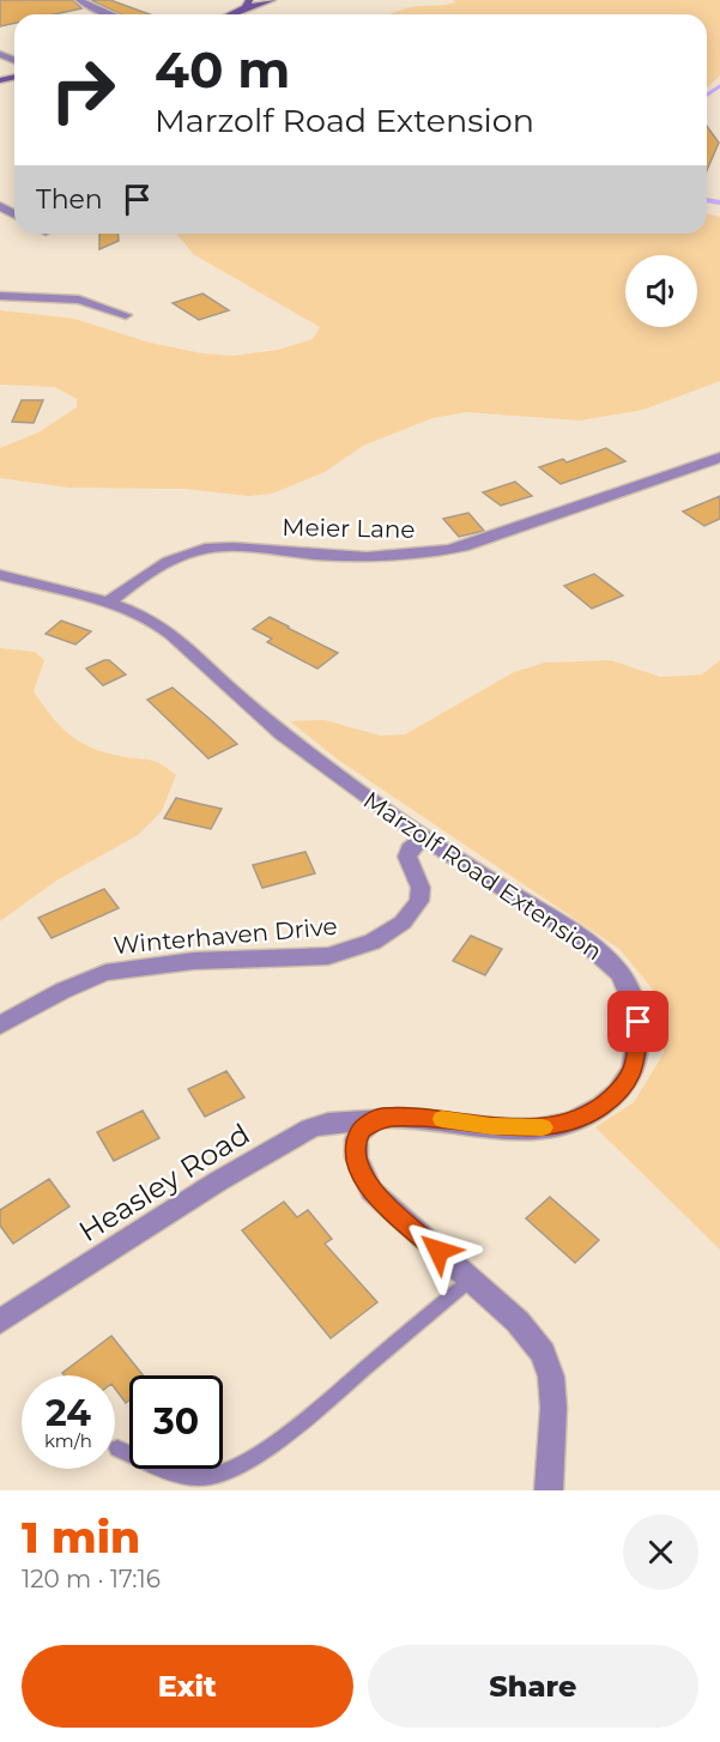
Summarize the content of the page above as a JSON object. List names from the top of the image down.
{
  "streets": {
    "street": [
      "Meier Lane",
      "Marzolf Road Extension",
      "Winterhaven Drive",
      "Heasley Road"
    ]
  },
  "crossings": [
    ["Meier Lane", "Marzolf Road Extension"],
    ["Marzolf Road Extension", "Winterhaven Drive"],
    ["Marzolf Road Extension", "Heasley Road"]
  ],
  "page": {
    "turn": ["40 m", "Marzolf Road Extension"],
    "then": "Then",
    "speed": "24 km/h",
    "limit": "30",
    "heading": ["1 min", "120 m · 17:16"],
    "buttons": ["Exit", "Share"]
  }
}
